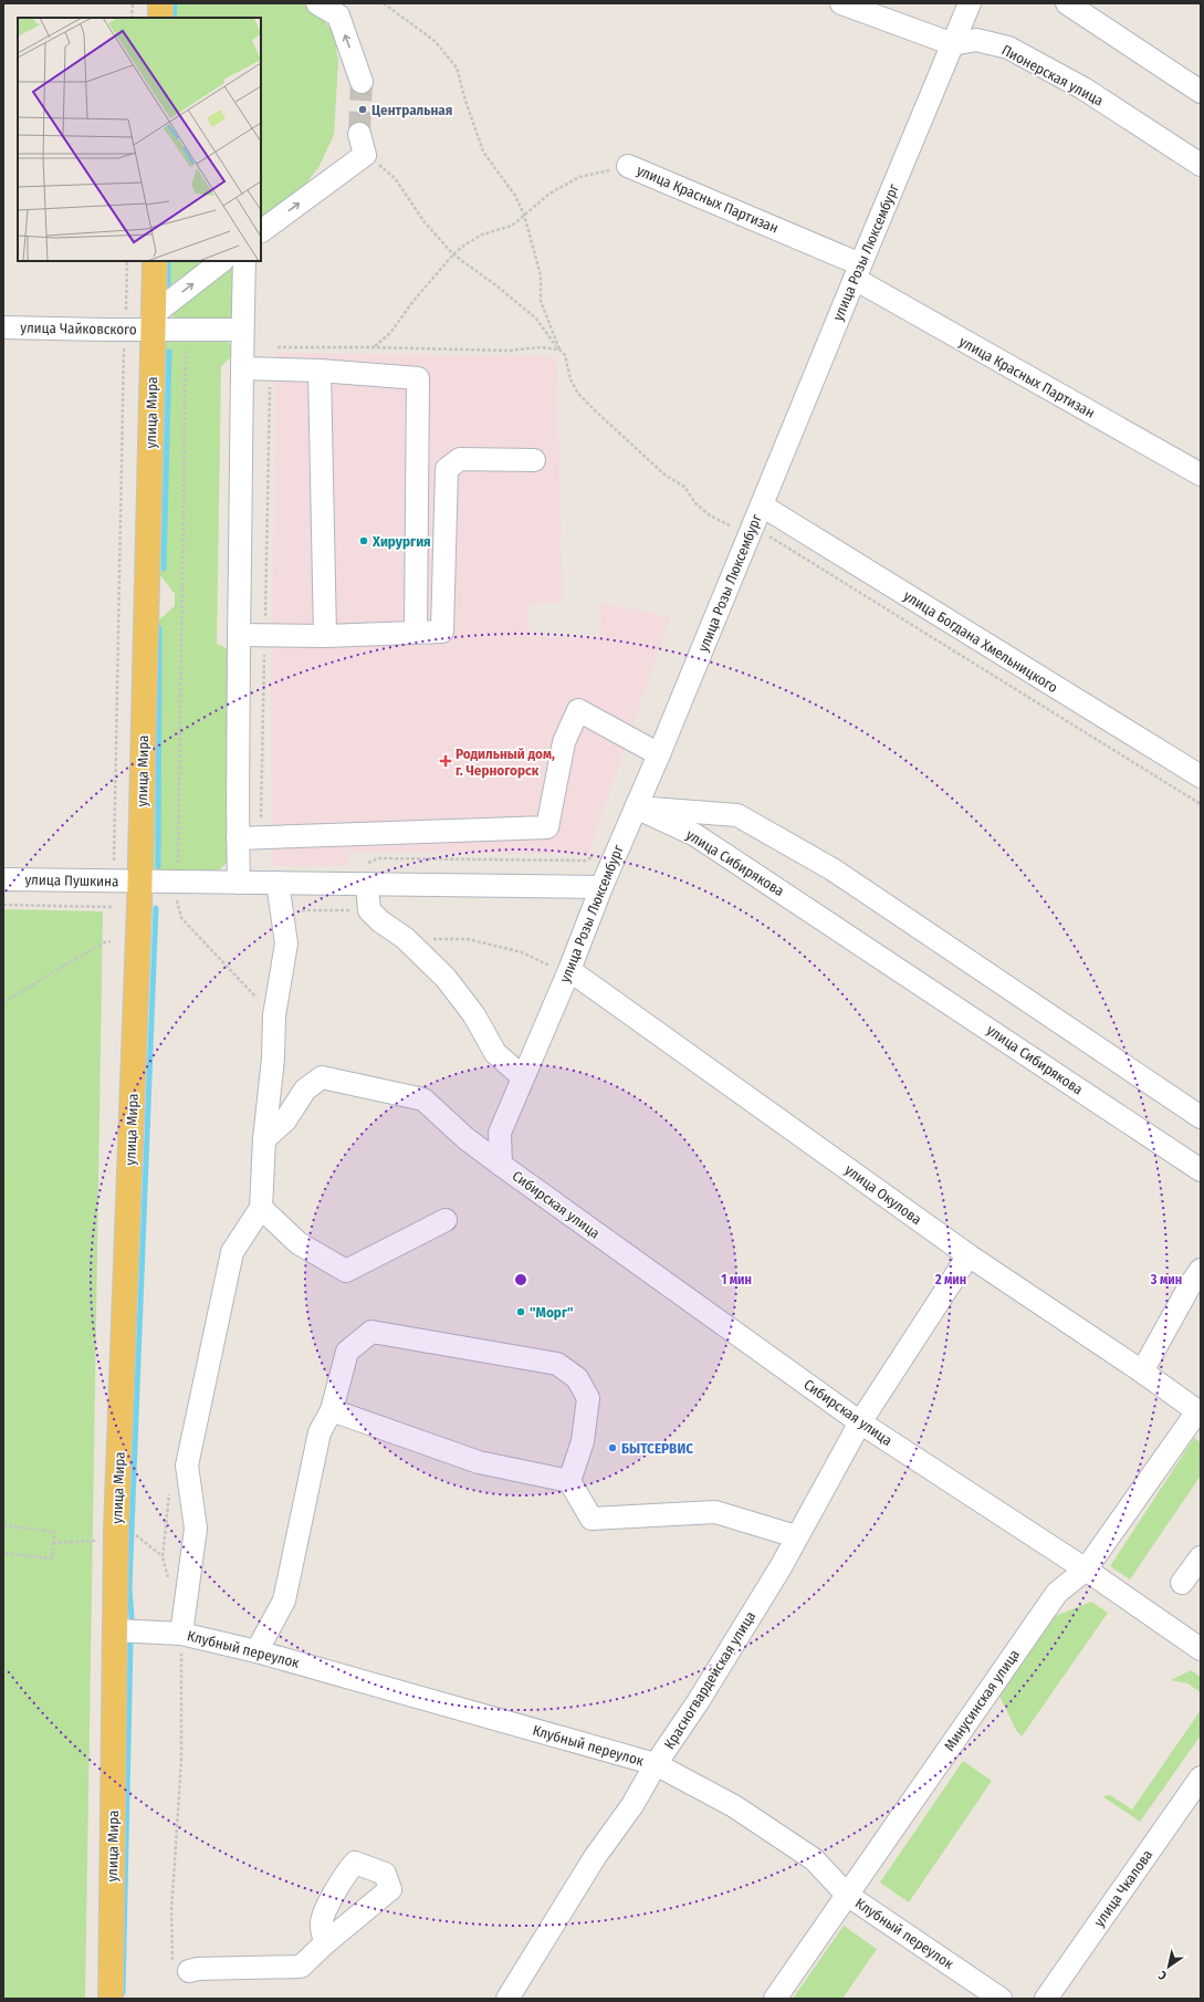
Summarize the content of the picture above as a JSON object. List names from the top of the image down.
{
  "streets": {
    "main road": ["улица Мира"],
    "street": [
      "Пионерская улица",
      "улица Красных Партизан",
      "улица Розы Люксембург",
      "улица Чайковского",
      "улица Богдана Хмельницкого",
      "улица Сибирякова",
      "улица Пушкина",
      "улица Окулова",
      "Сибирская улица",
      "Клубный переулок",
      "Красногвардейская улица",
      "Минусинская улица",
      "улица Чкалова"
    ]
  },
  "crossings": [
    ["Пионерская улица", "улица Розы Люксембург"],
    ["улица Красных Партизан", "улица Розы Люксембург"],
    ["улица Розы Люксембург", "улица Богдана Хмельницкого"],
    ["улица Розы Люксембург", "улица Сибирякова"],
    ["улица Розы Люксембург", "улица Пушкина"],
    ["улица Розы Люксембург", "улица Окулова"],
    ["улица Розы Люксембург", "Сибирская улица"],
    ["улица Чайковского", "улица Мира"],
    ["улица Мира", "улица Пушкина"],
    ["улица Мира", "Клубный переулок"],
    ["улица Окулова", "Красногвардейская улица"],
    ["улица Окулова", "Минусинская улица"],
    ["Сибирская улица", "Красногвардейская улица"],
    ["Сибирская улица", "Минусинская улица"],
    ["Клубный переулок", "Красногвардейская улица"],
    ["Клубный переулок", "Минусинская улица"]
  ],
  "places": {
    "other": [
      "Центральная",
      "Хирургия",
      "\"Морг\"",
      "БЫТСЕРВИС"
    ],
    "health": ["Родильный дом, г. Черногорск"]
  },
  "north": "bottom left",
  "rings": ["1 мин", "2 мин", "3 мин"]
}
